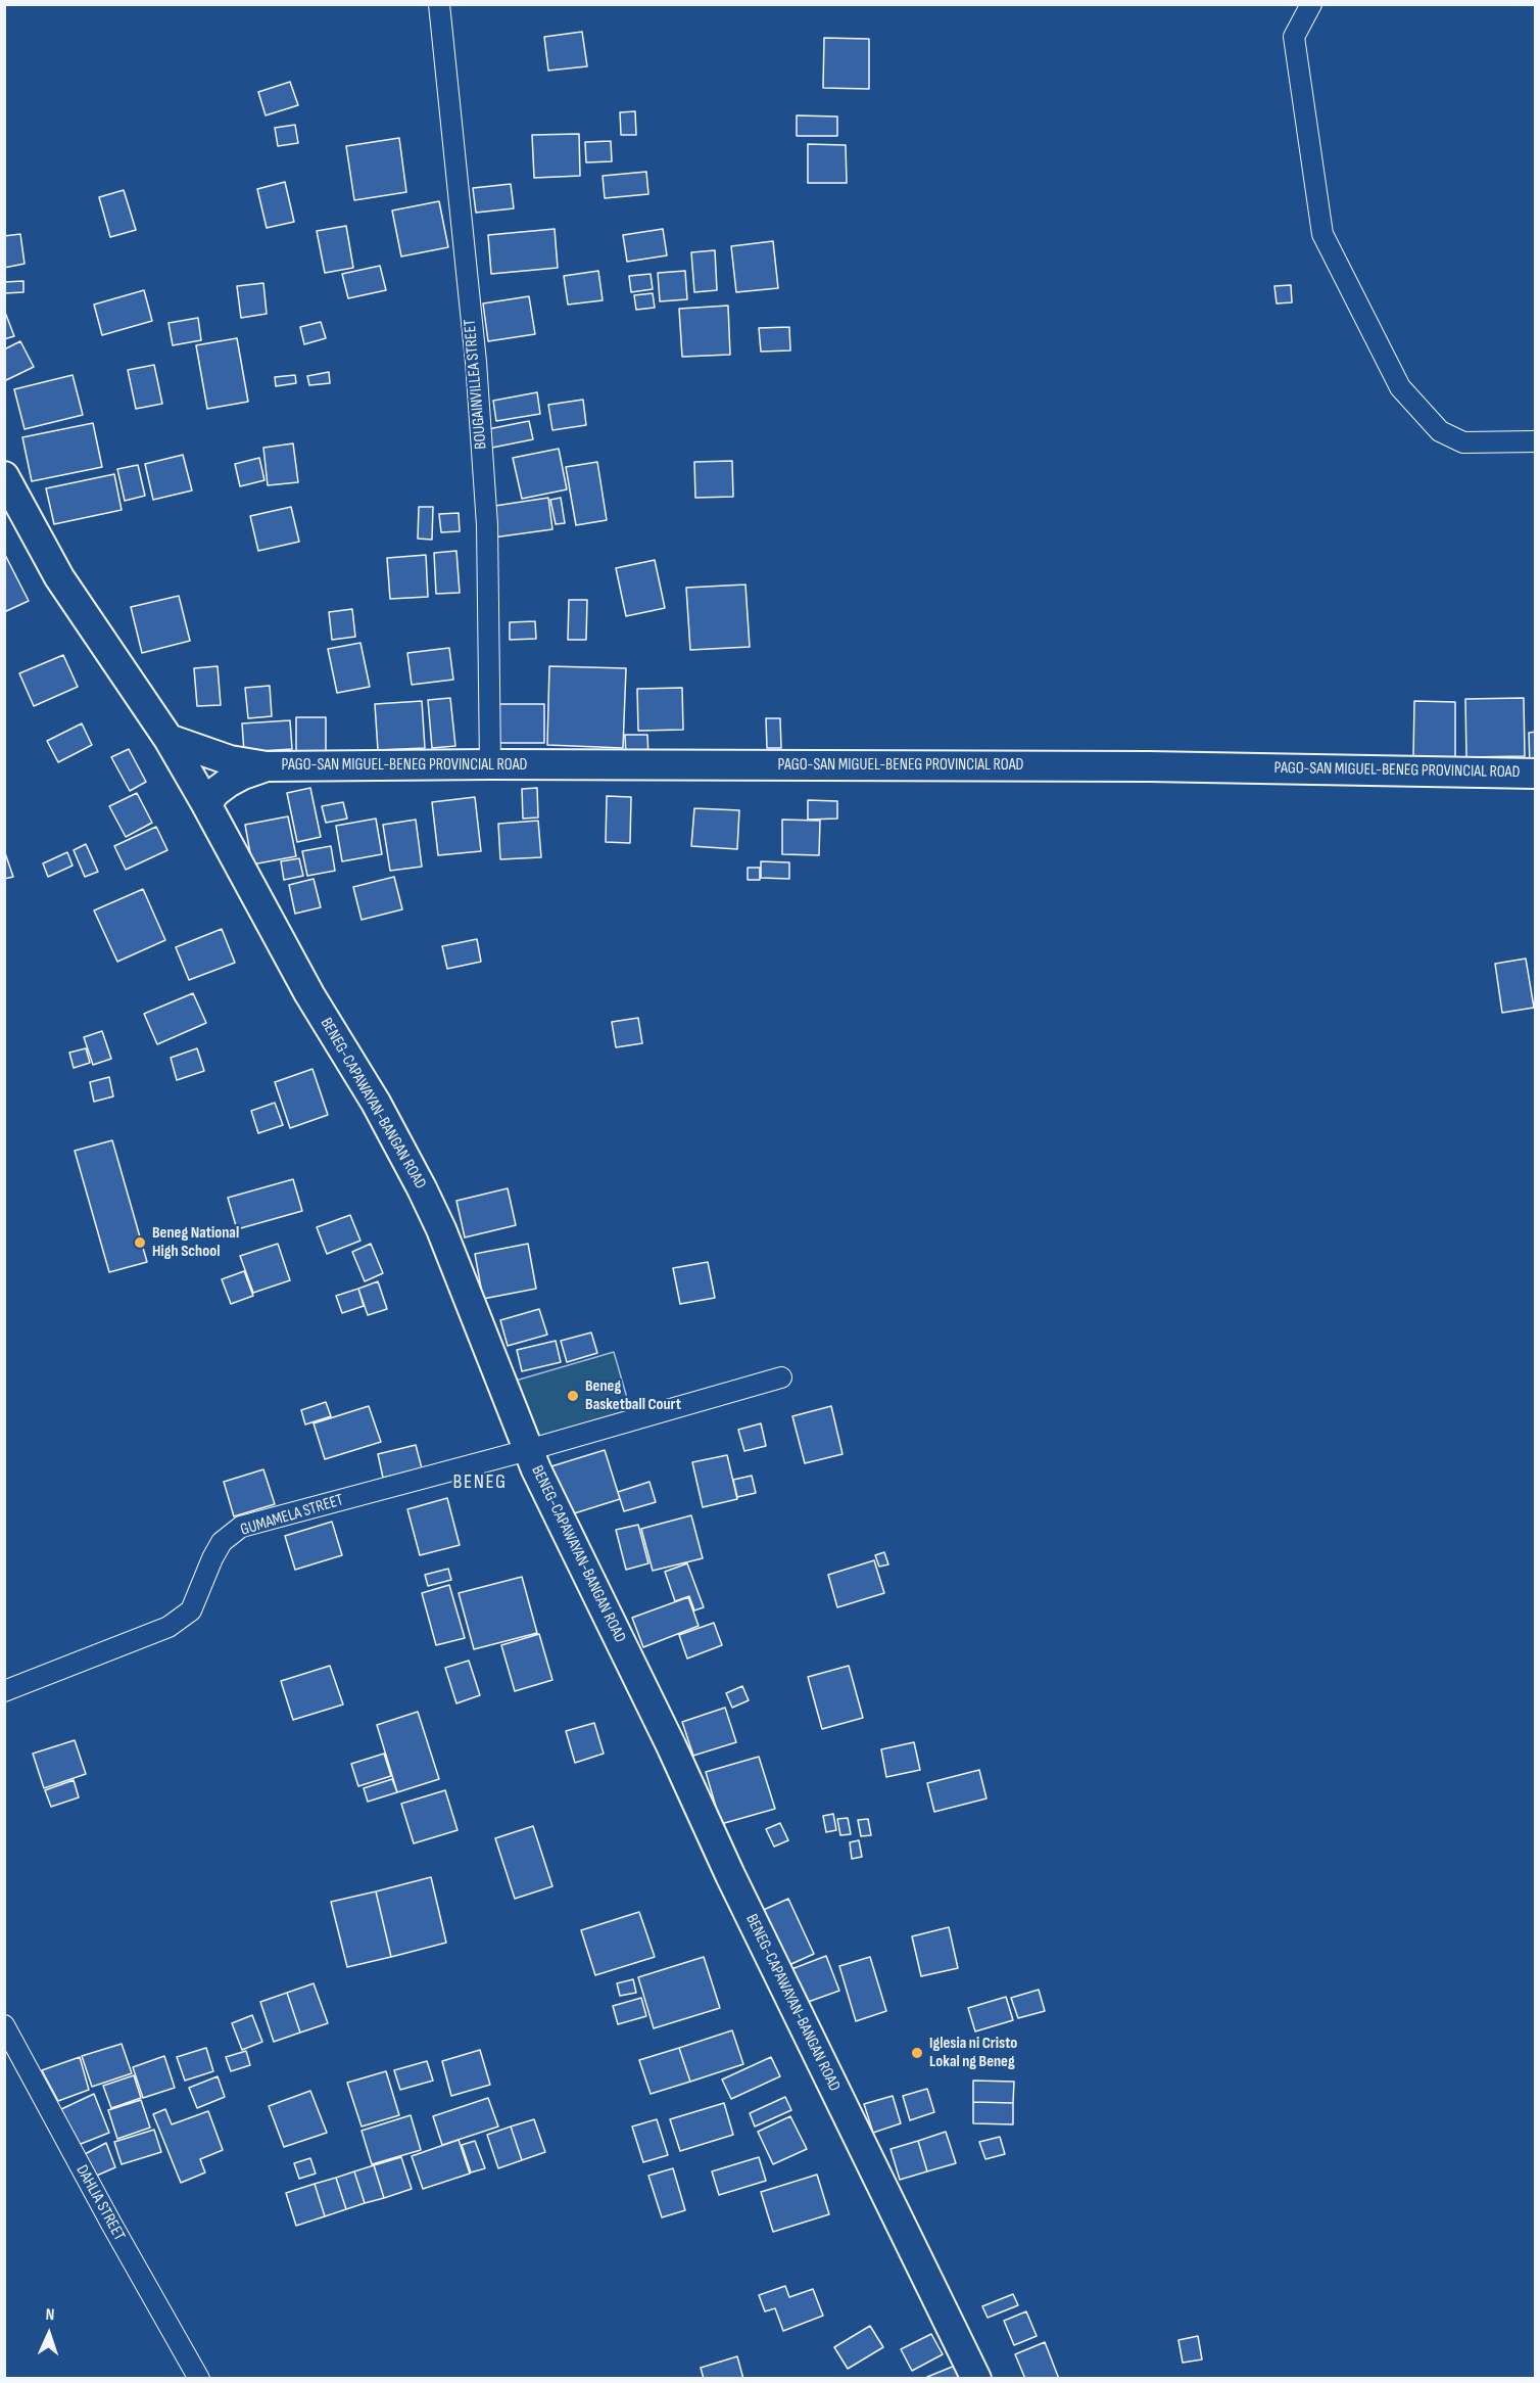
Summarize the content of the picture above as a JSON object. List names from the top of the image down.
{
  "streets": {
    "street": [
      "BOUGAINVILLEA STREET",
      "PAGO-SAN MIGUEL-BENEG PROVINCIAL ROAD",
      "BENEG-CAPAWAYAN-BANGAN ROAD",
      "GUMAMELA STREET",
      "DAHLIA STREET"
    ]
  },
  "crossings": [
    ["BOUGAINVILLEA STREET", "PAGO-SAN MIGUEL-BENEG PROVINCIAL ROAD"],
    ["BENEG-CAPAWAYAN-BANGAN ROAD", "GUMAMELA STREET"]
  ],
  "districts": ["BENEG"],
  "places": ["Beneg National High School", "Beneg Basketball Court", "Iglesia ni Cristo Lokal ng Beneg"],
  "north": "top"
}
